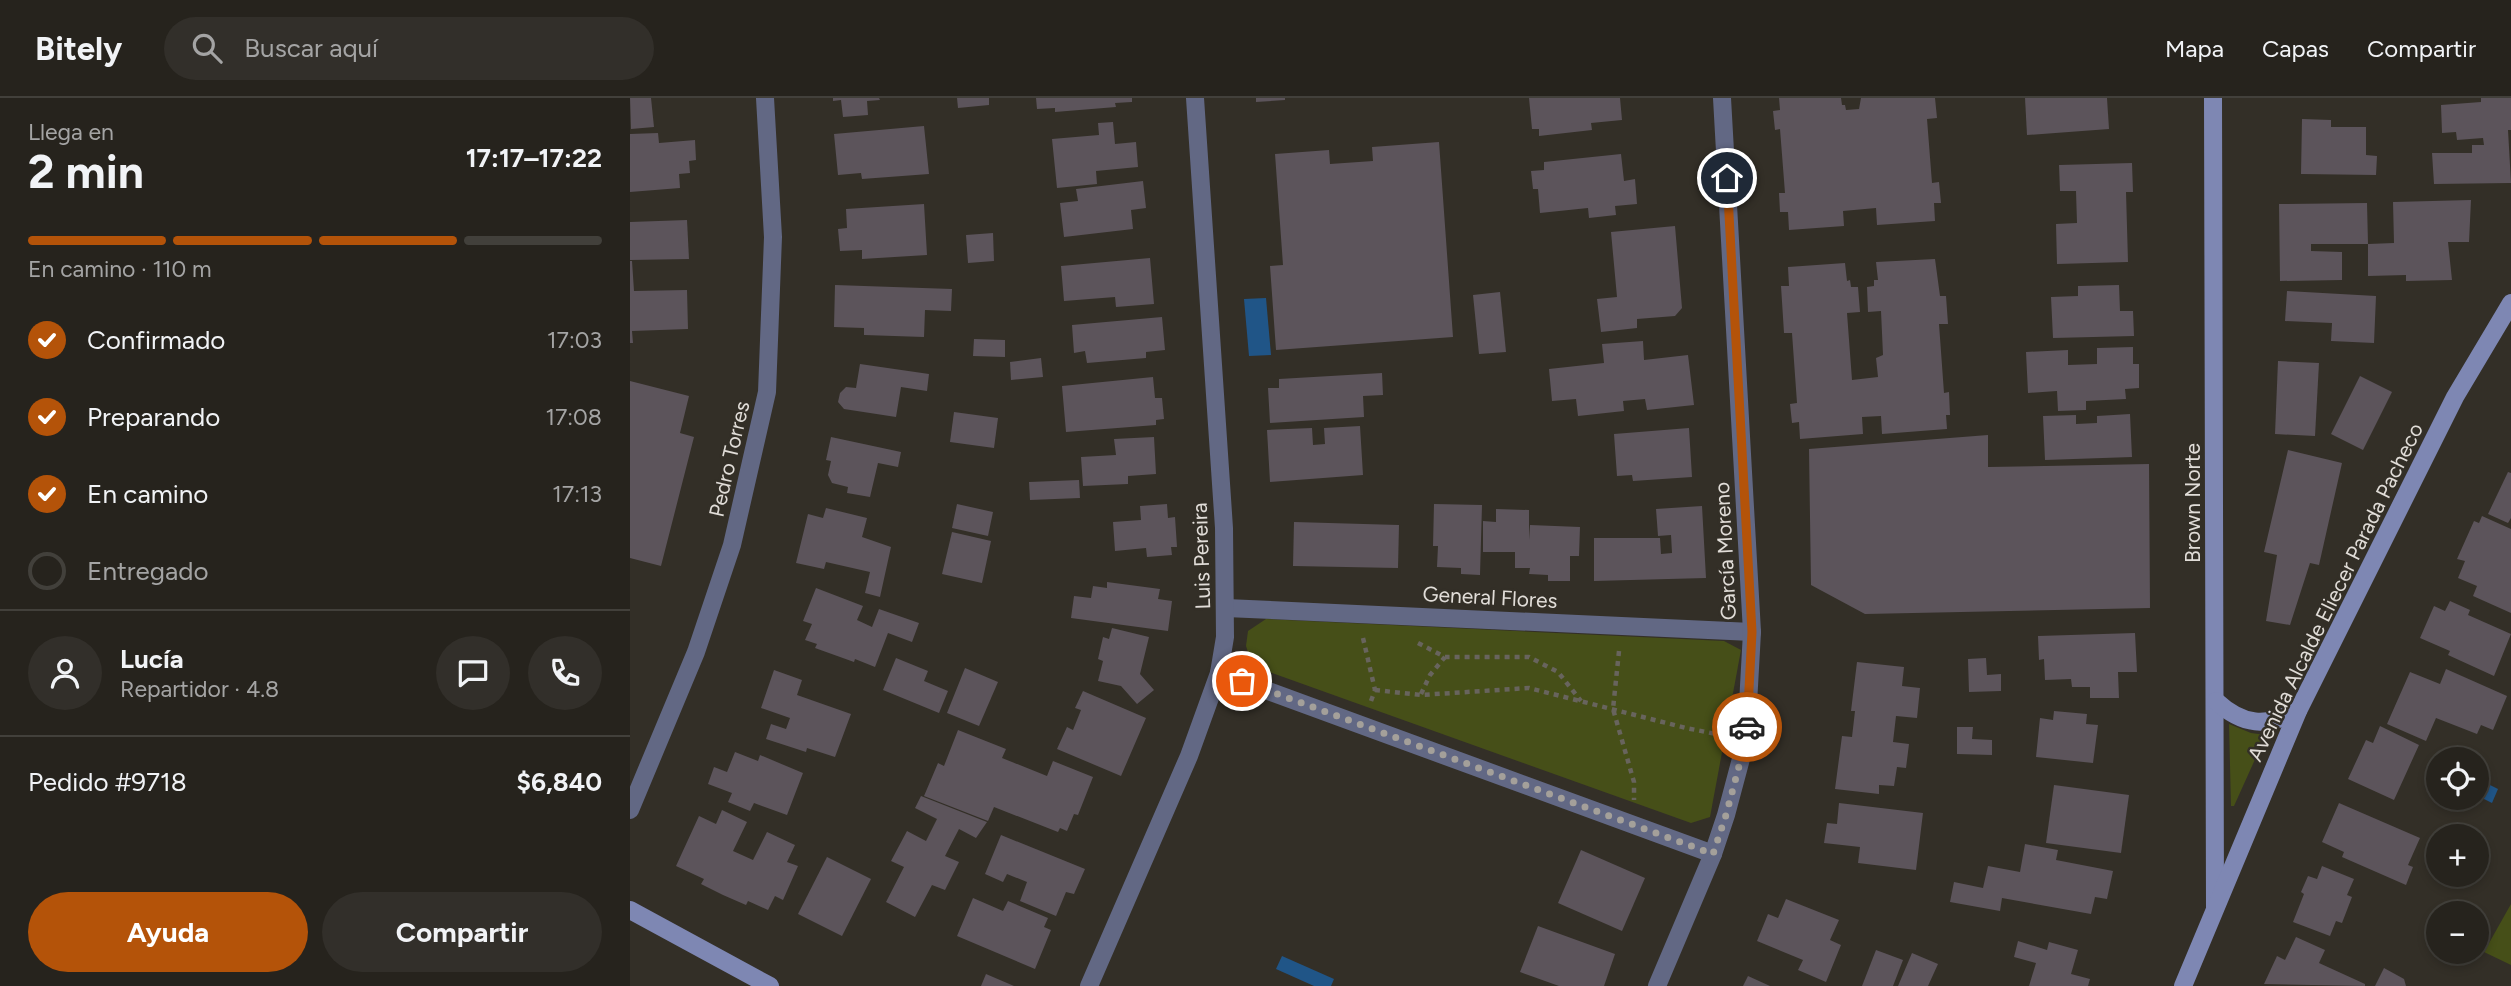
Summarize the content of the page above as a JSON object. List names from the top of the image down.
{
  "streets": {
    "street": [
      "Pedro Torres",
      "Brown Norte",
      "García Moreno",
      "Luis Pereira",
      "Avenida Alcalde Eliecer Parada Pacheco",
      "General Flores"
    ]
  },
  "crossings": [
    ["Brown Norte", "Avenida Alcalde Eliecer Parada Pacheco"],
    ["García Moreno", "General Flores"],
    ["Luis Pereira", "General Flores"]
  ],
  "page": {
    "header": "Bitely",
    "search": "Buscar aquí",
    "nav": ["Mapa", "Capas", "Compartir"],
    "heading": ["2 min", "Llega en", "17:17–17:22"],
    "panel": [
      "Lucía",
      "Repartidor · 4.8",
      "Pedido #9718",
      "$6,840"
    ],
    "bar": "En camino · 110 m",
    "list": [
      ["Confirmado", "17:03"],
      ["Preparando", "17:08"],
      ["En camino", "17:13"],
      "Entregado"
    ],
    "map_buttons": ["+", "−"],
    "buttons": ["Ayuda", "Compartir"]
  }
}
